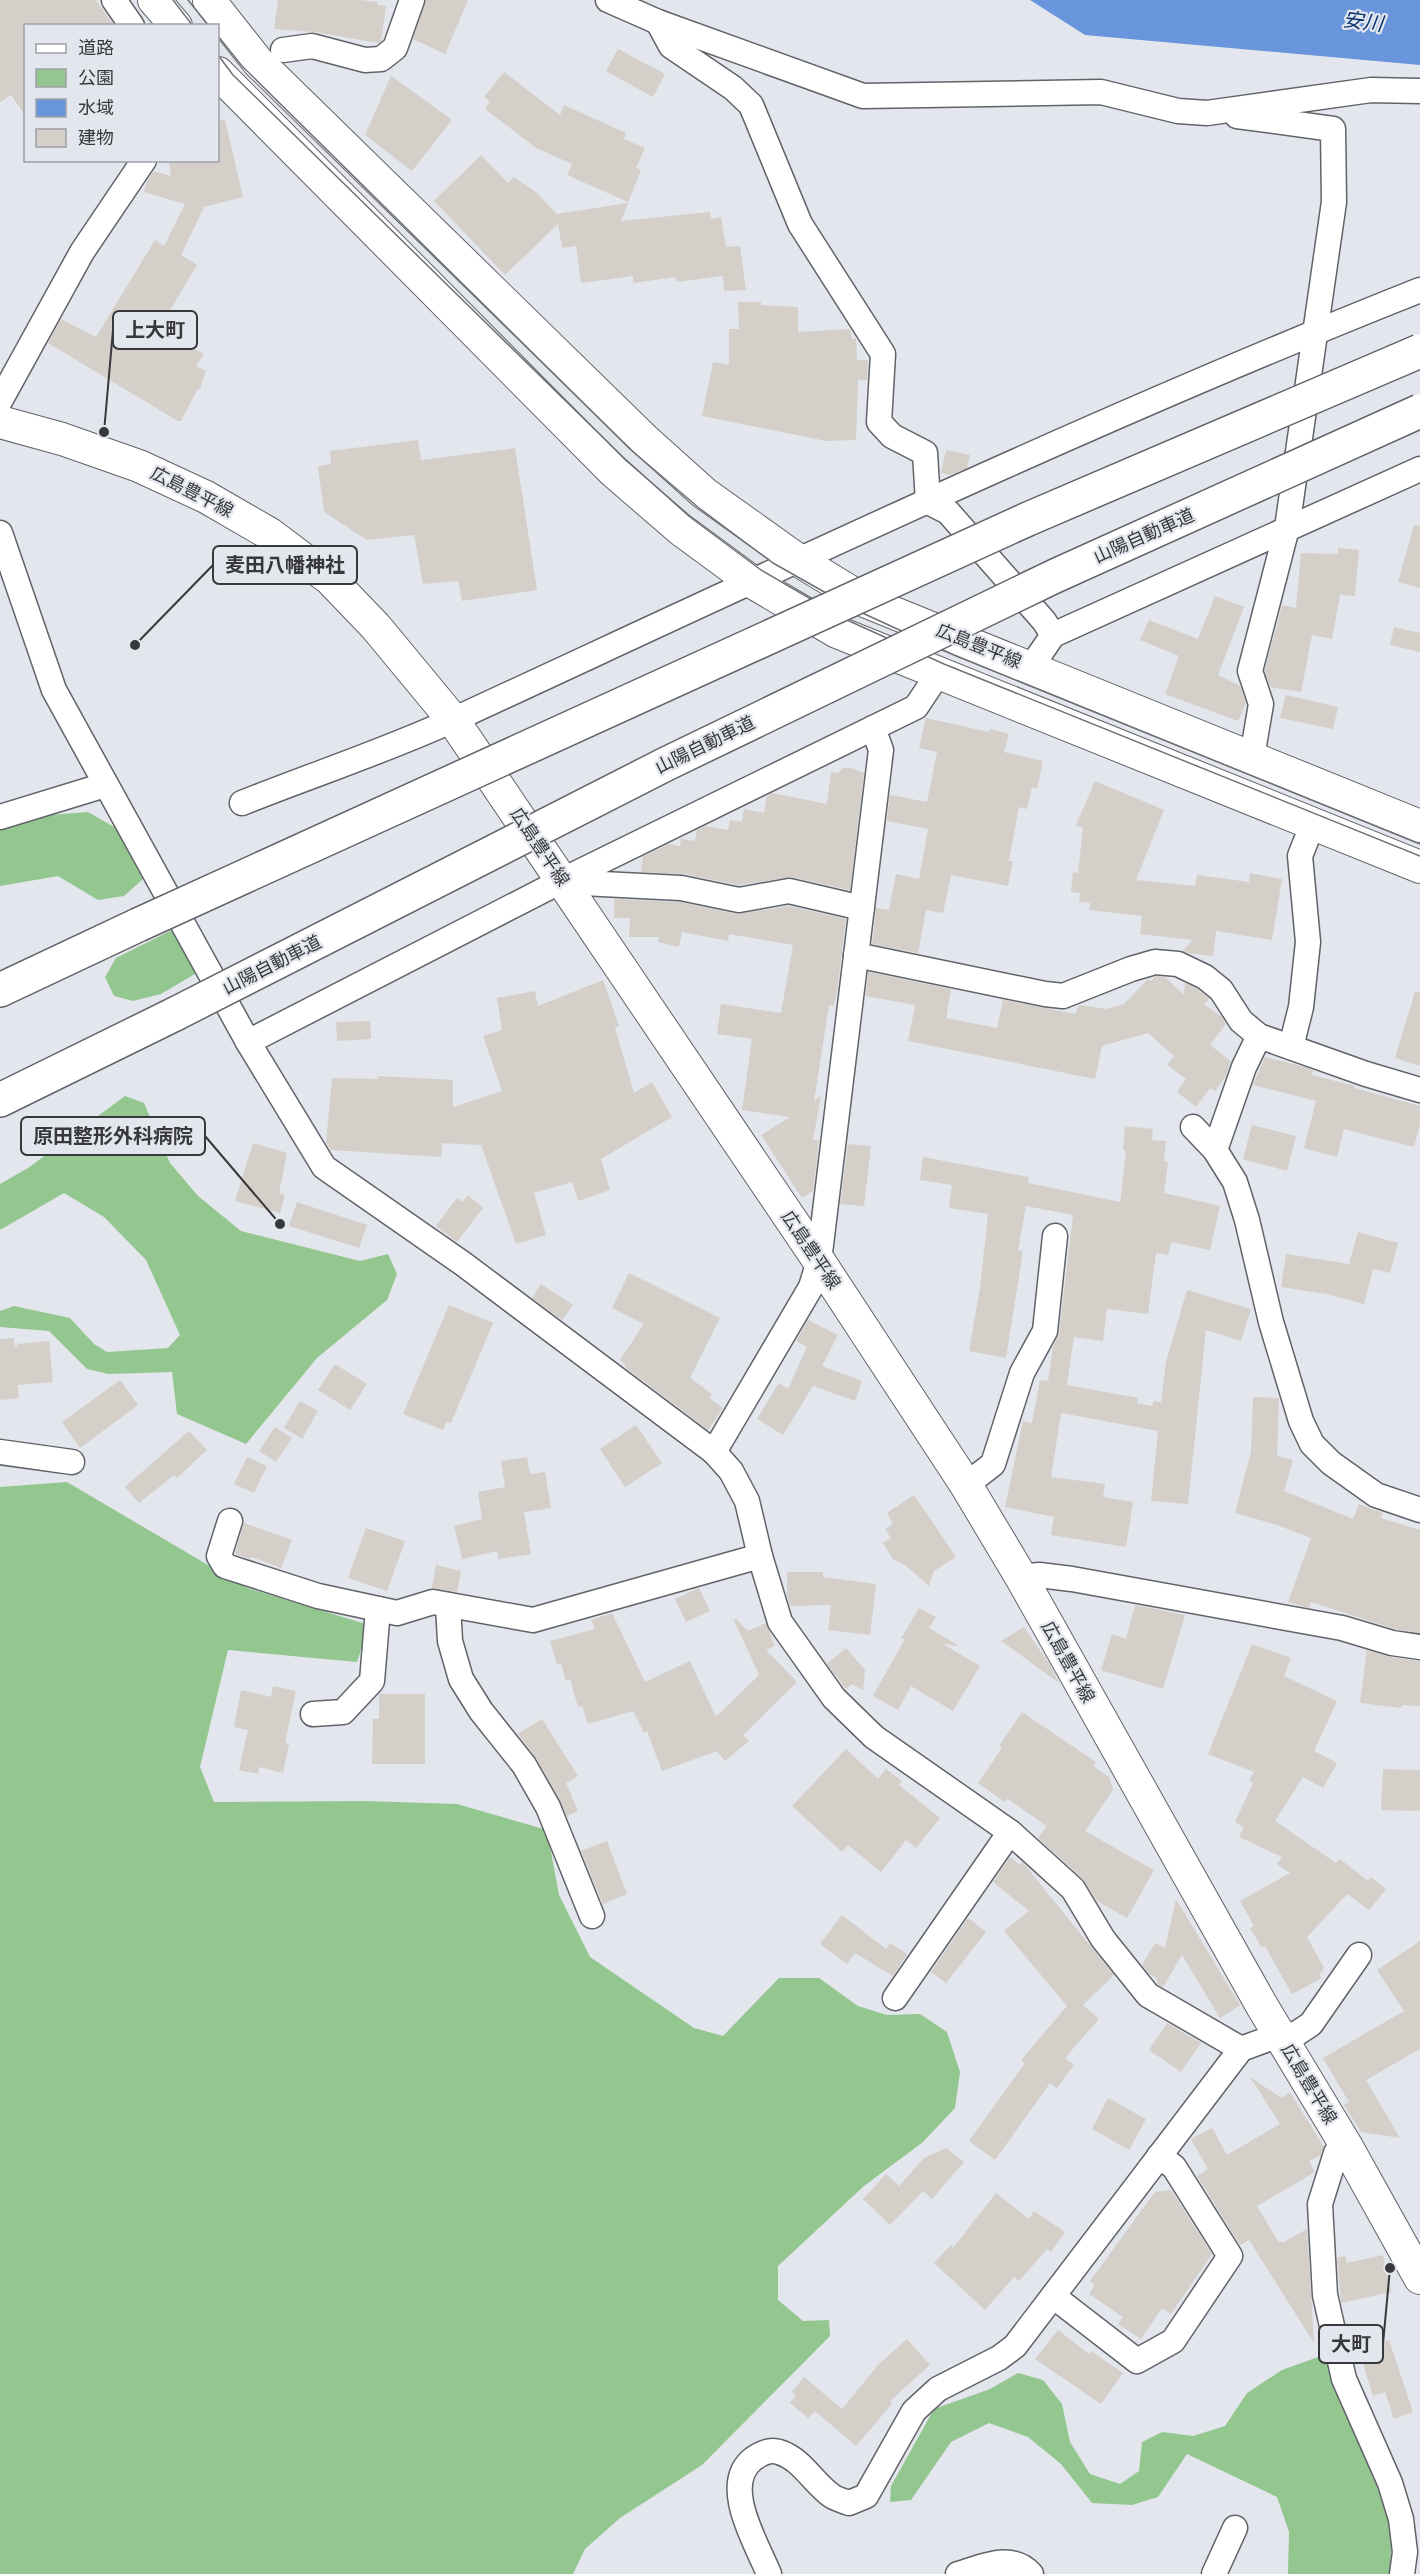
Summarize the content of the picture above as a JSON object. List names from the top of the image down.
{
  "streets": {
    "highway": ["山陽自動車道"],
    "main road": ["広島豊平線"]
  },
  "water": ["安川"],
  "places": [
    "上大町",
    "麦田八幡神社",
    "原田整形外科病院",
    "大町"
  ],
  "legend": [
    "道路",
    "公園",
    "水域",
    "建物"
  ]
}
